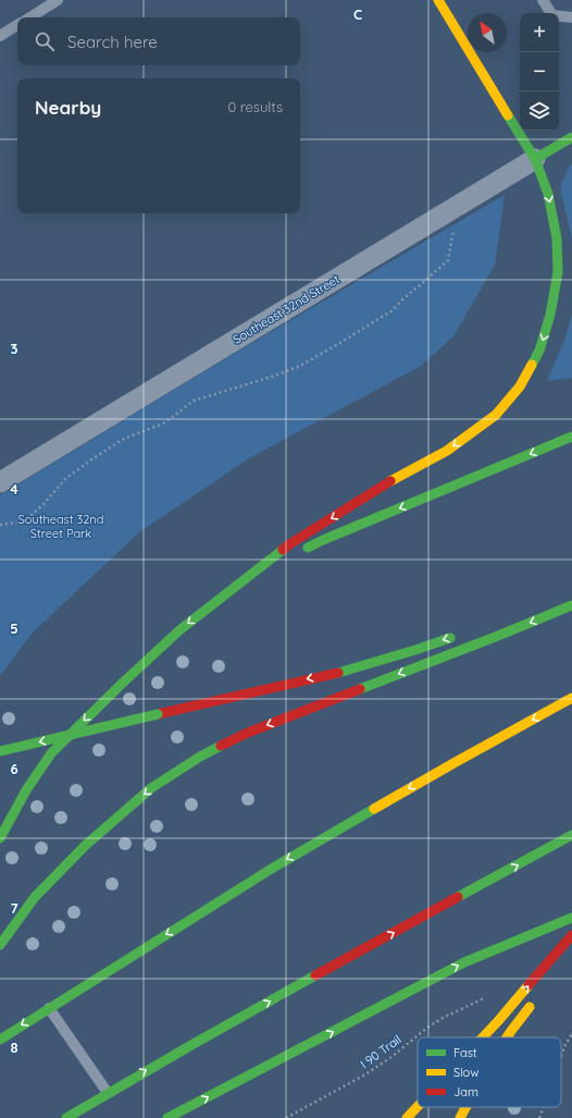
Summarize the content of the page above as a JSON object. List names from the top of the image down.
{
  "streets": {
    "main road": ["Southeast 32nd Street"],
    "path": ["I 90 Trail"]
  },
  "parks": ["Southeast 32nd Street Park"],
  "legend": ["Fast", "Slow", "Jam"],
  "north": "top left",
  "page": {
    "map_buttons": ["+", "−"],
    "search": "Search here",
    "heading": ["Nearby", "0 results"]
  },
  "grid": {
    "columns": ["C"],
    "rows": [
      "3",
      "4",
      "5",
      "6",
      "7",
      "8"
    ]
  }
}
